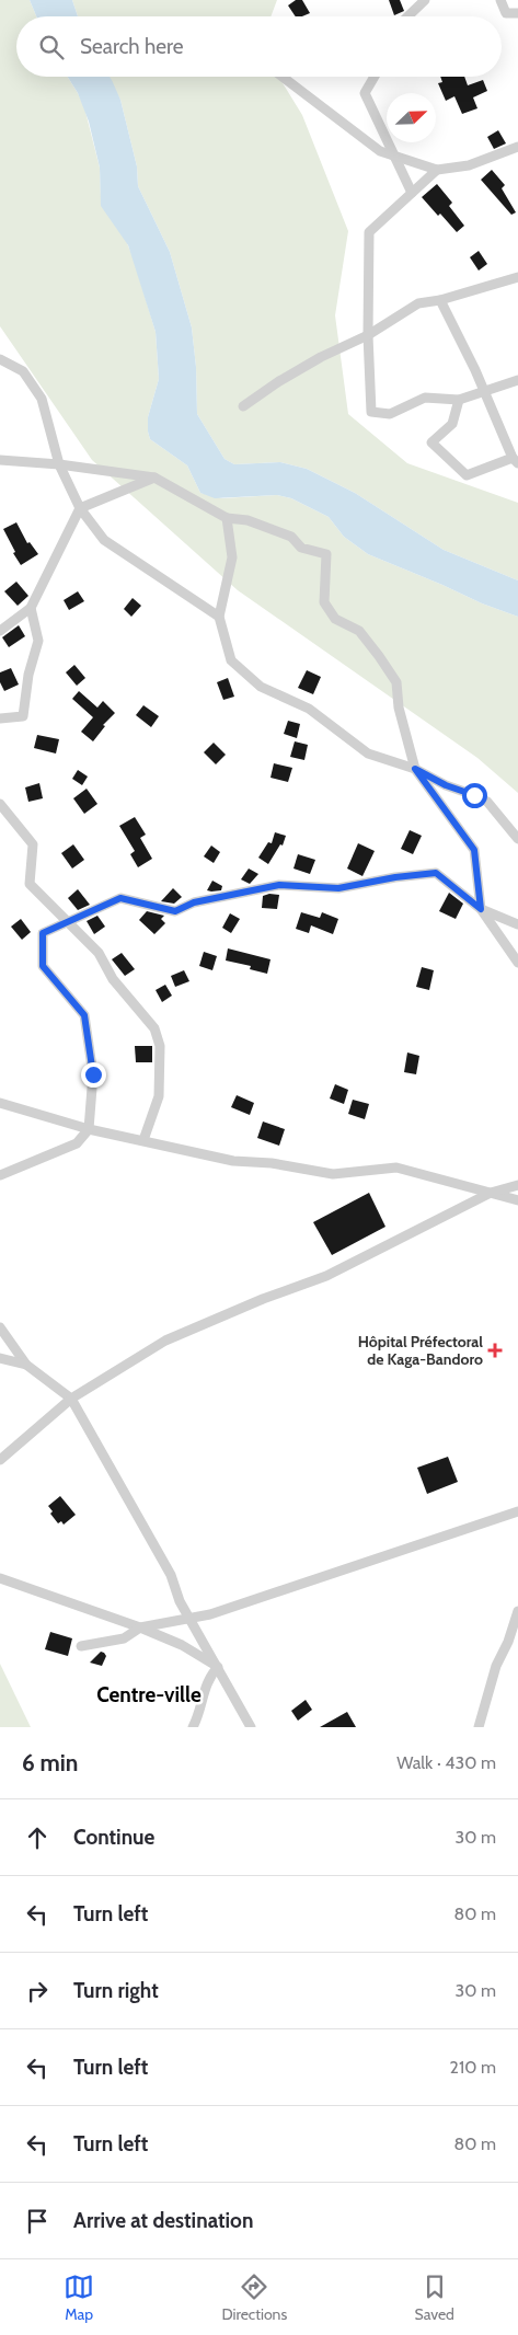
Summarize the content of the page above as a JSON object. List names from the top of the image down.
{
  "districts": ["Centre-ville"],
  "places": {
    "health": ["Hôpital Préfectoral de Kaga-Bandoro"]
  },
  "north": "top right",
  "page": {
    "search": "Search here",
    "heading": ["6 min", "Walk · 430 m"],
    "list": [
      ["Continue", "30 m"],
      ["Turn left", "80 m"],
      ["Turn right", "30 m"],
      ["Turn left", "210 m"],
      ["Turn left", "80 m"],
      "Arrive at destination"
    ],
    "nav": ["Map", "Directions", "Saved"]
  }
}
